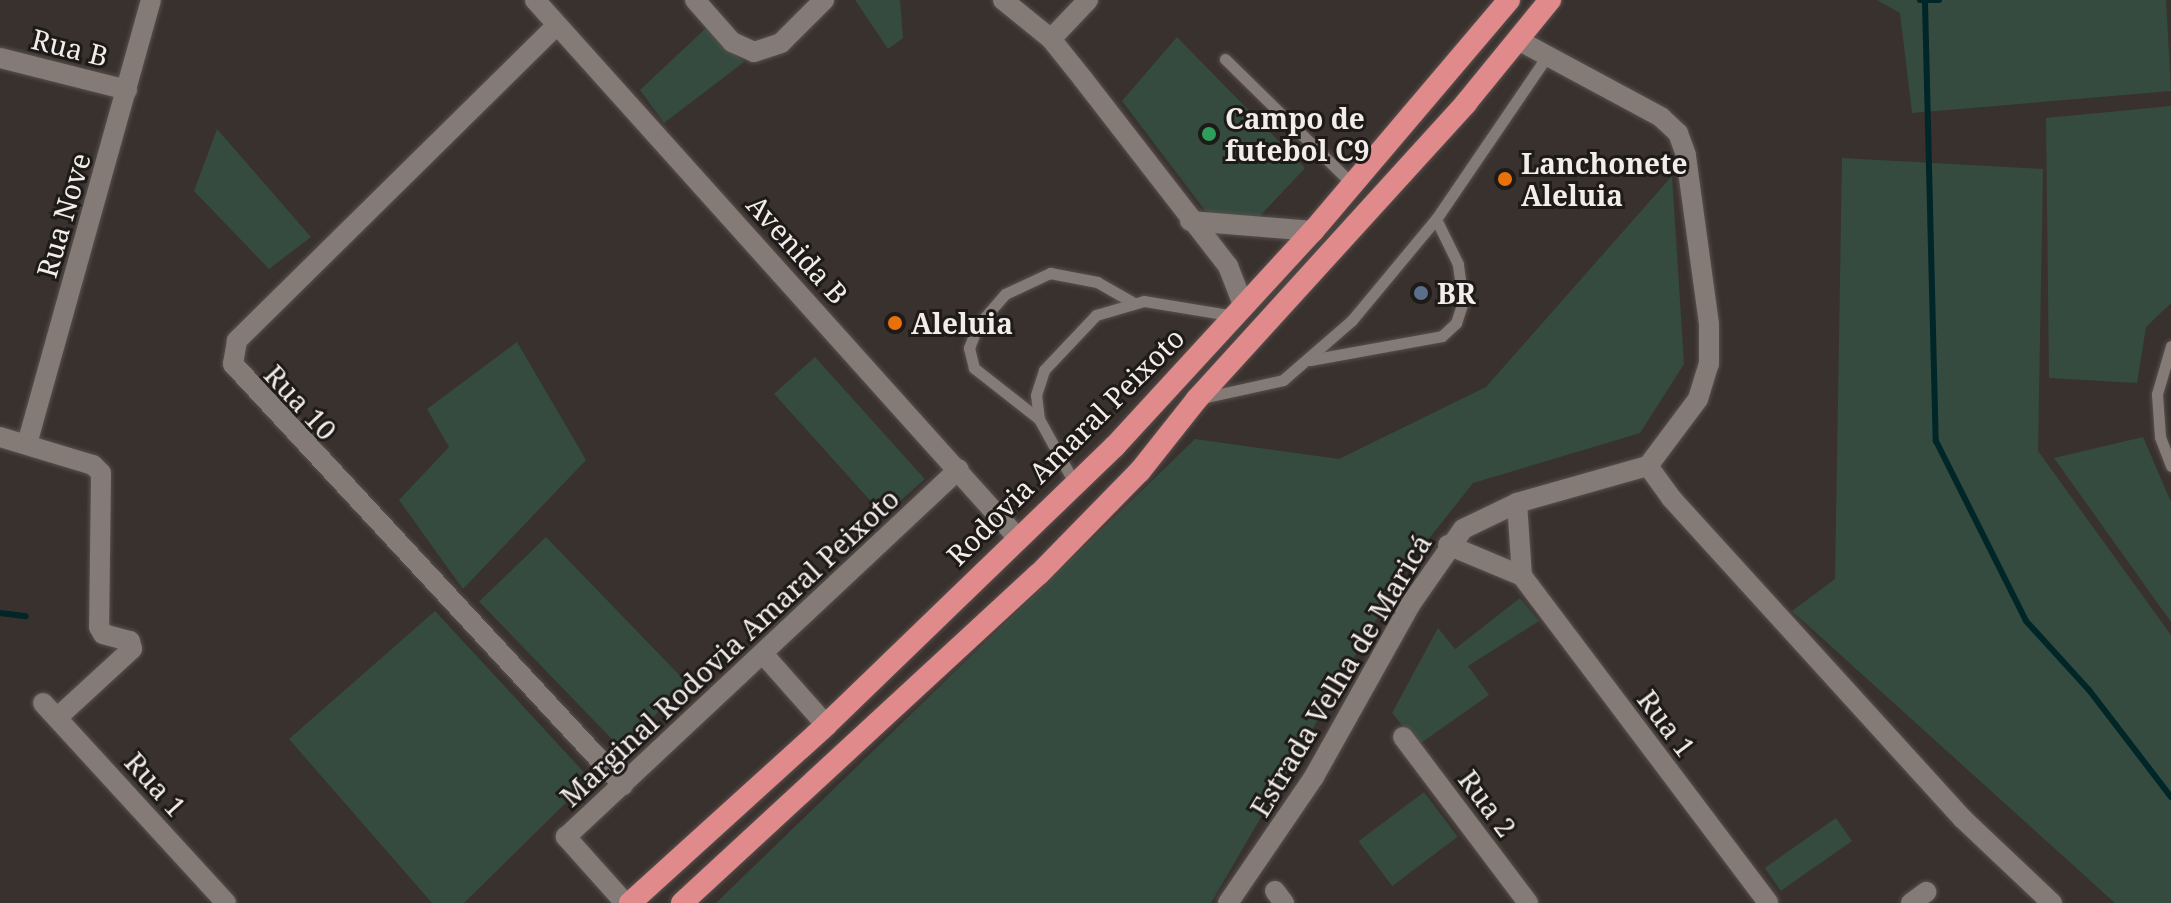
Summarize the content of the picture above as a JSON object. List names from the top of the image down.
{
  "streets": {
    "highway": ["Rodovia Amaral Peixoto"],
    "street": [
      "Rua B",
      "Rua Nove",
      "Avenida B",
      "Rua 10",
      "Marginal Rodovia Amaral Peixoto",
      "Estrada Velha de Maricá",
      "Rua 1",
      "Rua 2"
    ]
  },
  "crossings": [
    ["Rua B", "Rua Nove"],
    ["Rua Nove", "Rua 1"],
    ["Avenida B", "Rua 10"],
    ["Avenida B", "Rodovia Amaral Peixoto"],
    ["Avenida B", "Marginal Rodovia Amaral Peixoto"],
    ["Rua 10", "Marginal Rodovia Amaral Peixoto"],
    ["Rodovia Amaral Peixoto", "Marginal Rodovia Amaral Peixoto"]
  ],
  "places": [
    "Campo de futebol C9",
    "Lanchonete Aleluia",
    "BR",
    "Aleluia"
  ]
}
